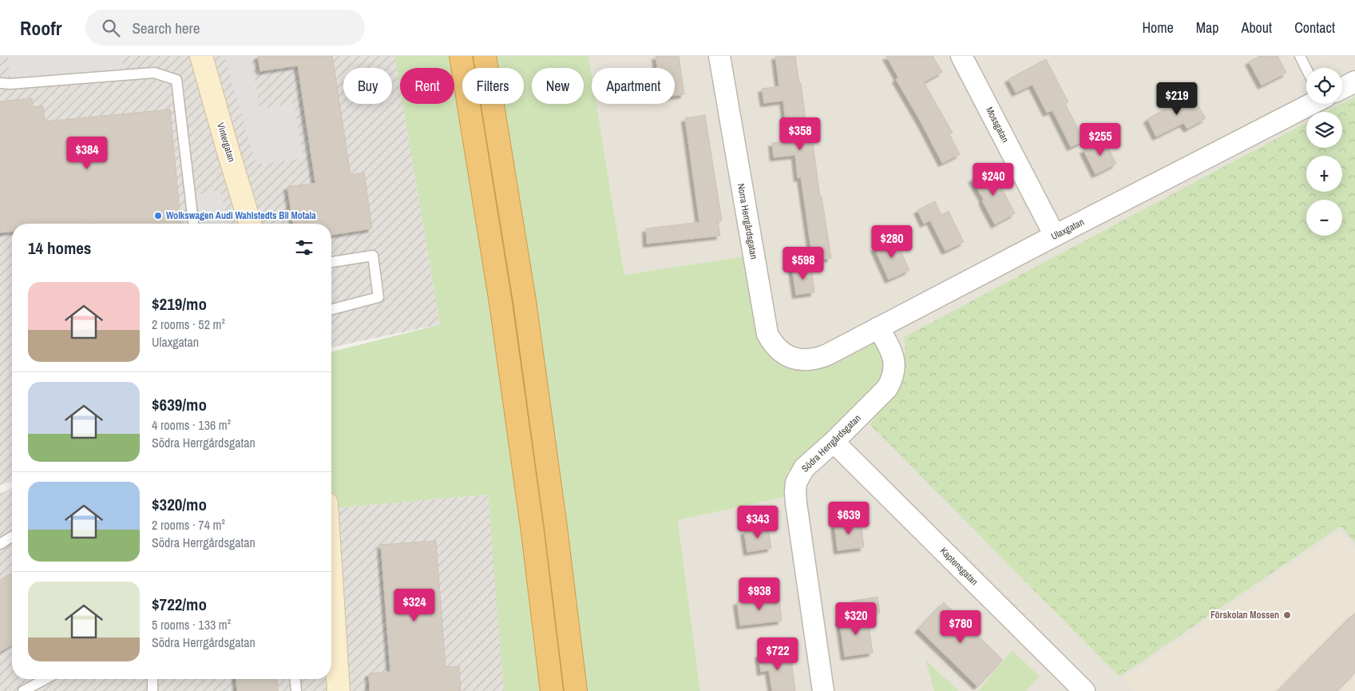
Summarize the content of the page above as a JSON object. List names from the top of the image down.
{
  "streets": {
    "street": [
      "Mossgatan",
      "Vintergatan",
      "Norra Herrgårdsgatan",
      "Ulaxgatan",
      "Södra Herrgårdsgatan",
      "Kaptensgatan"
    ]
  },
  "crossings": [
    ["Mossgatan", "Ulaxgatan"],
    ["Norra Herrgårdsgatan", "Ulaxgatan"],
    ["Ulaxgatan", "Södra Herrgårdsgatan"],
    ["Södra Herrgårdsgatan", "Kaptensgatan"]
  ],
  "places": ["Wolkswagen Audi Wahlstedts Bil Motala", "Förskolan Mossen"],
  "page": {
    "header": "Roofr",
    "search": "Search here",
    "nav": [
      "Home",
      "Map",
      "About",
      "Contact"
    ],
    "map_buttons": ["+", "−"],
    "chip": [
      "Buy",
      "Rent",
      "Filters",
      "New",
      "Apartment"
    ],
    "price": [
      "$219",
      "$358",
      "$255",
      "$384",
      "$240",
      "$280",
      "$598",
      "$639",
      "$343",
      "$938",
      "$324",
      "$320",
      "$780",
      "$722"
    ],
    "heading": "14 homes",
    "list": [
      {
        "name": "$219/mo",
        "note": "2 rooms · 52 m² · Ulaxgatan"
      },
      {
        "name": "$639/mo",
        "note": "4 rooms · 136 m² · Södra Herrgårdsgatan"
      },
      {
        "name": "$320/mo",
        "note": "2 rooms · 74 m² · Södra Herrgårdsgatan"
      },
      {
        "name": "$722/mo",
        "note": "5 rooms · 133 m² · Södra Herrgårdsgatan"
      }
    ]
  }
}
